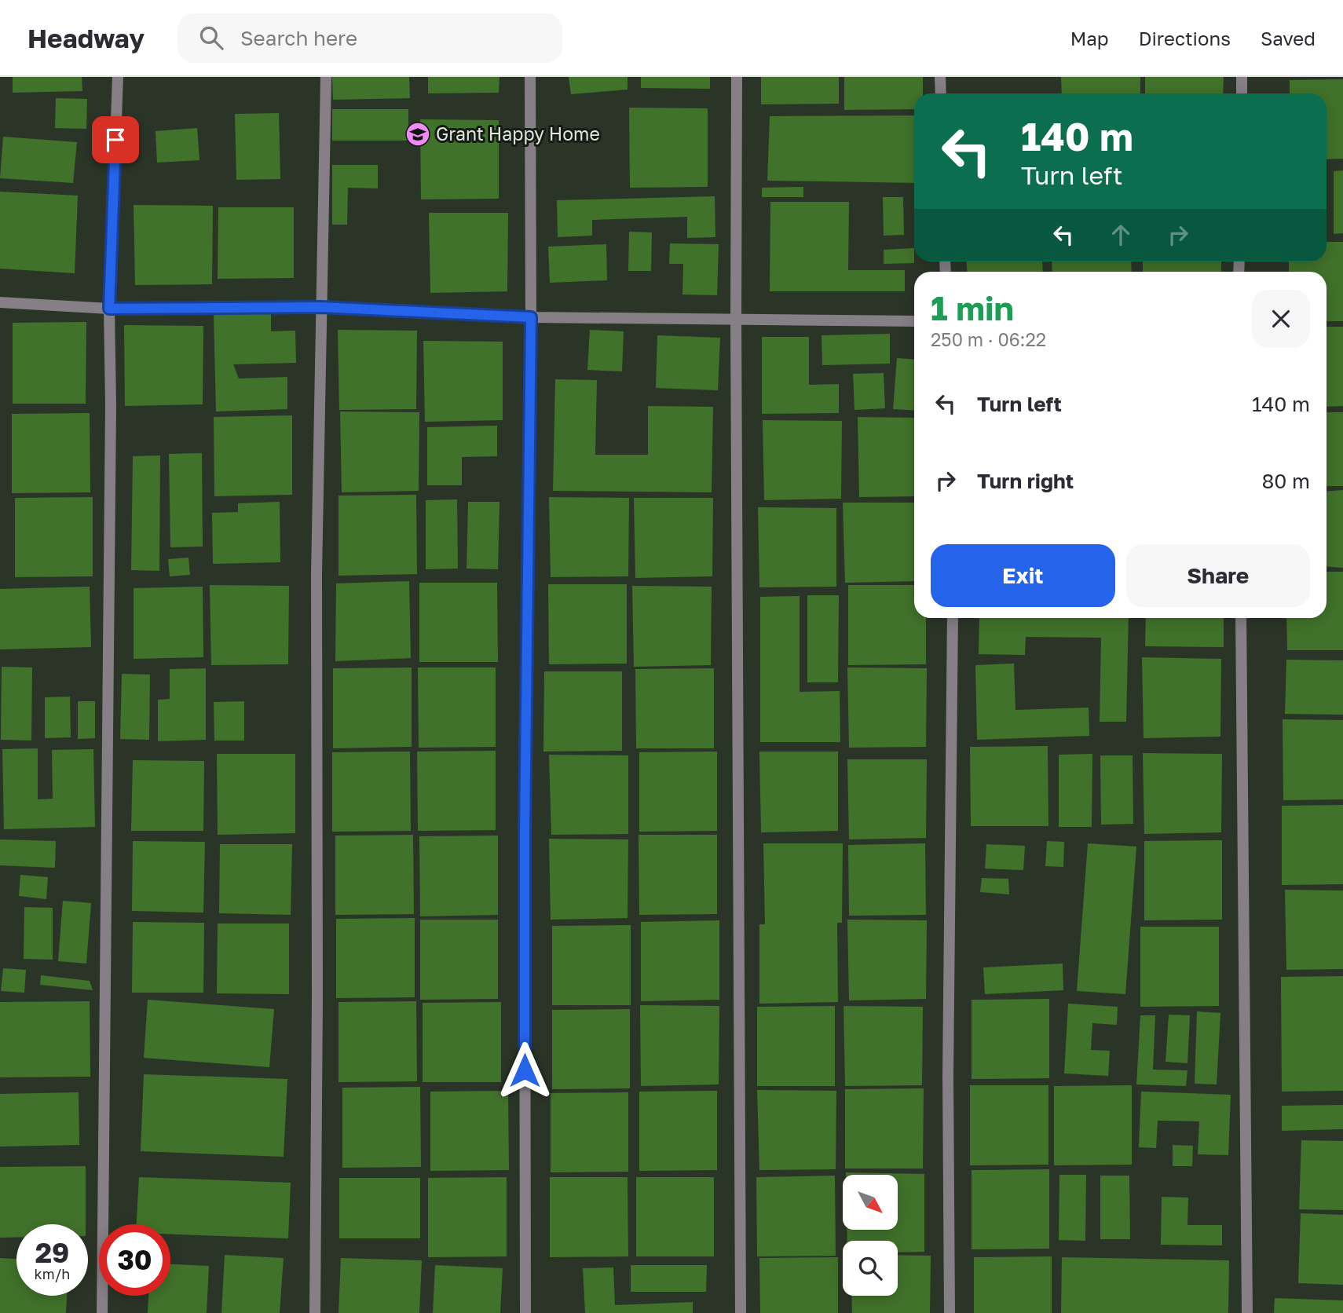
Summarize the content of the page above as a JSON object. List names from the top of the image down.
{
  "places": {
    "school or university": ["Grant Happy Home"]
  },
  "north": "bottom right",
  "page": {
    "header": "Headway",
    "search": "Search here",
    "nav": ["Map", "Directions", "Saved"],
    "turn": ["140 m", "Turn left"],
    "heading": ["1 min", "250 m · 06:22"],
    "list": [
      {
        "name": "Turn left",
        "value": "140 m"
      },
      {
        "name": "Turn right",
        "value": "80 m"
      }
    ],
    "buttons": ["Exit", "Share"],
    "speed": "29 km/h",
    "limit": "30"
  }
}
